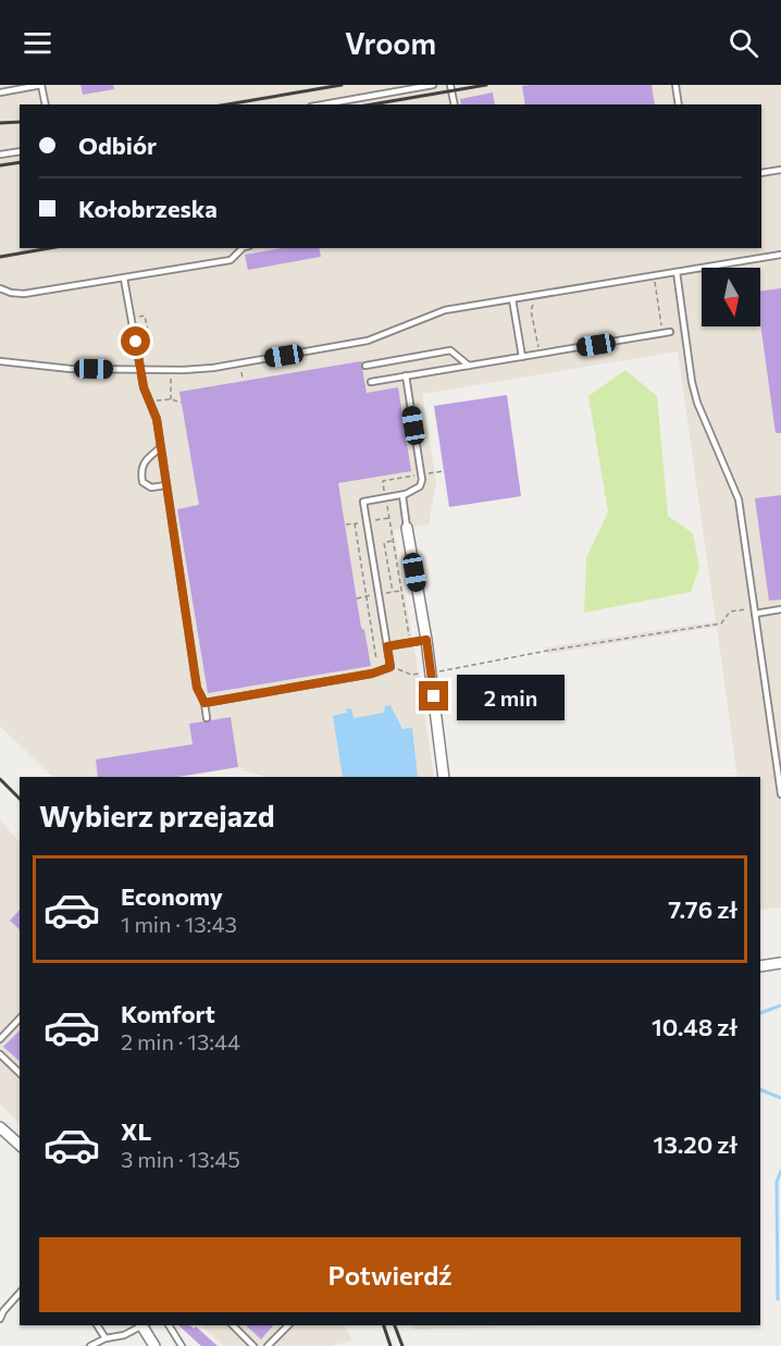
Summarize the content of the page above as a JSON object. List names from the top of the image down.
{
  "north": "bottom",
  "page": {
    "header": "Vroom",
    "banner": ["Odbiór", "Kołobrzeska"],
    "bubble": "2 min",
    "heading": "Wybierz przejazd",
    "list": [
      {
        "name": "Economy",
        "note": "1 min · 13:43",
        "value": "7.76 zł"
      },
      {
        "name": "Komfort",
        "note": "2 min · 13:44",
        "value": "10.48 zł"
      },
      {
        "name": "XL",
        "note": "3 min · 13:45",
        "value": "13.20 zł"
      }
    ],
    "buttons": "Potwierdź"
  }
}
